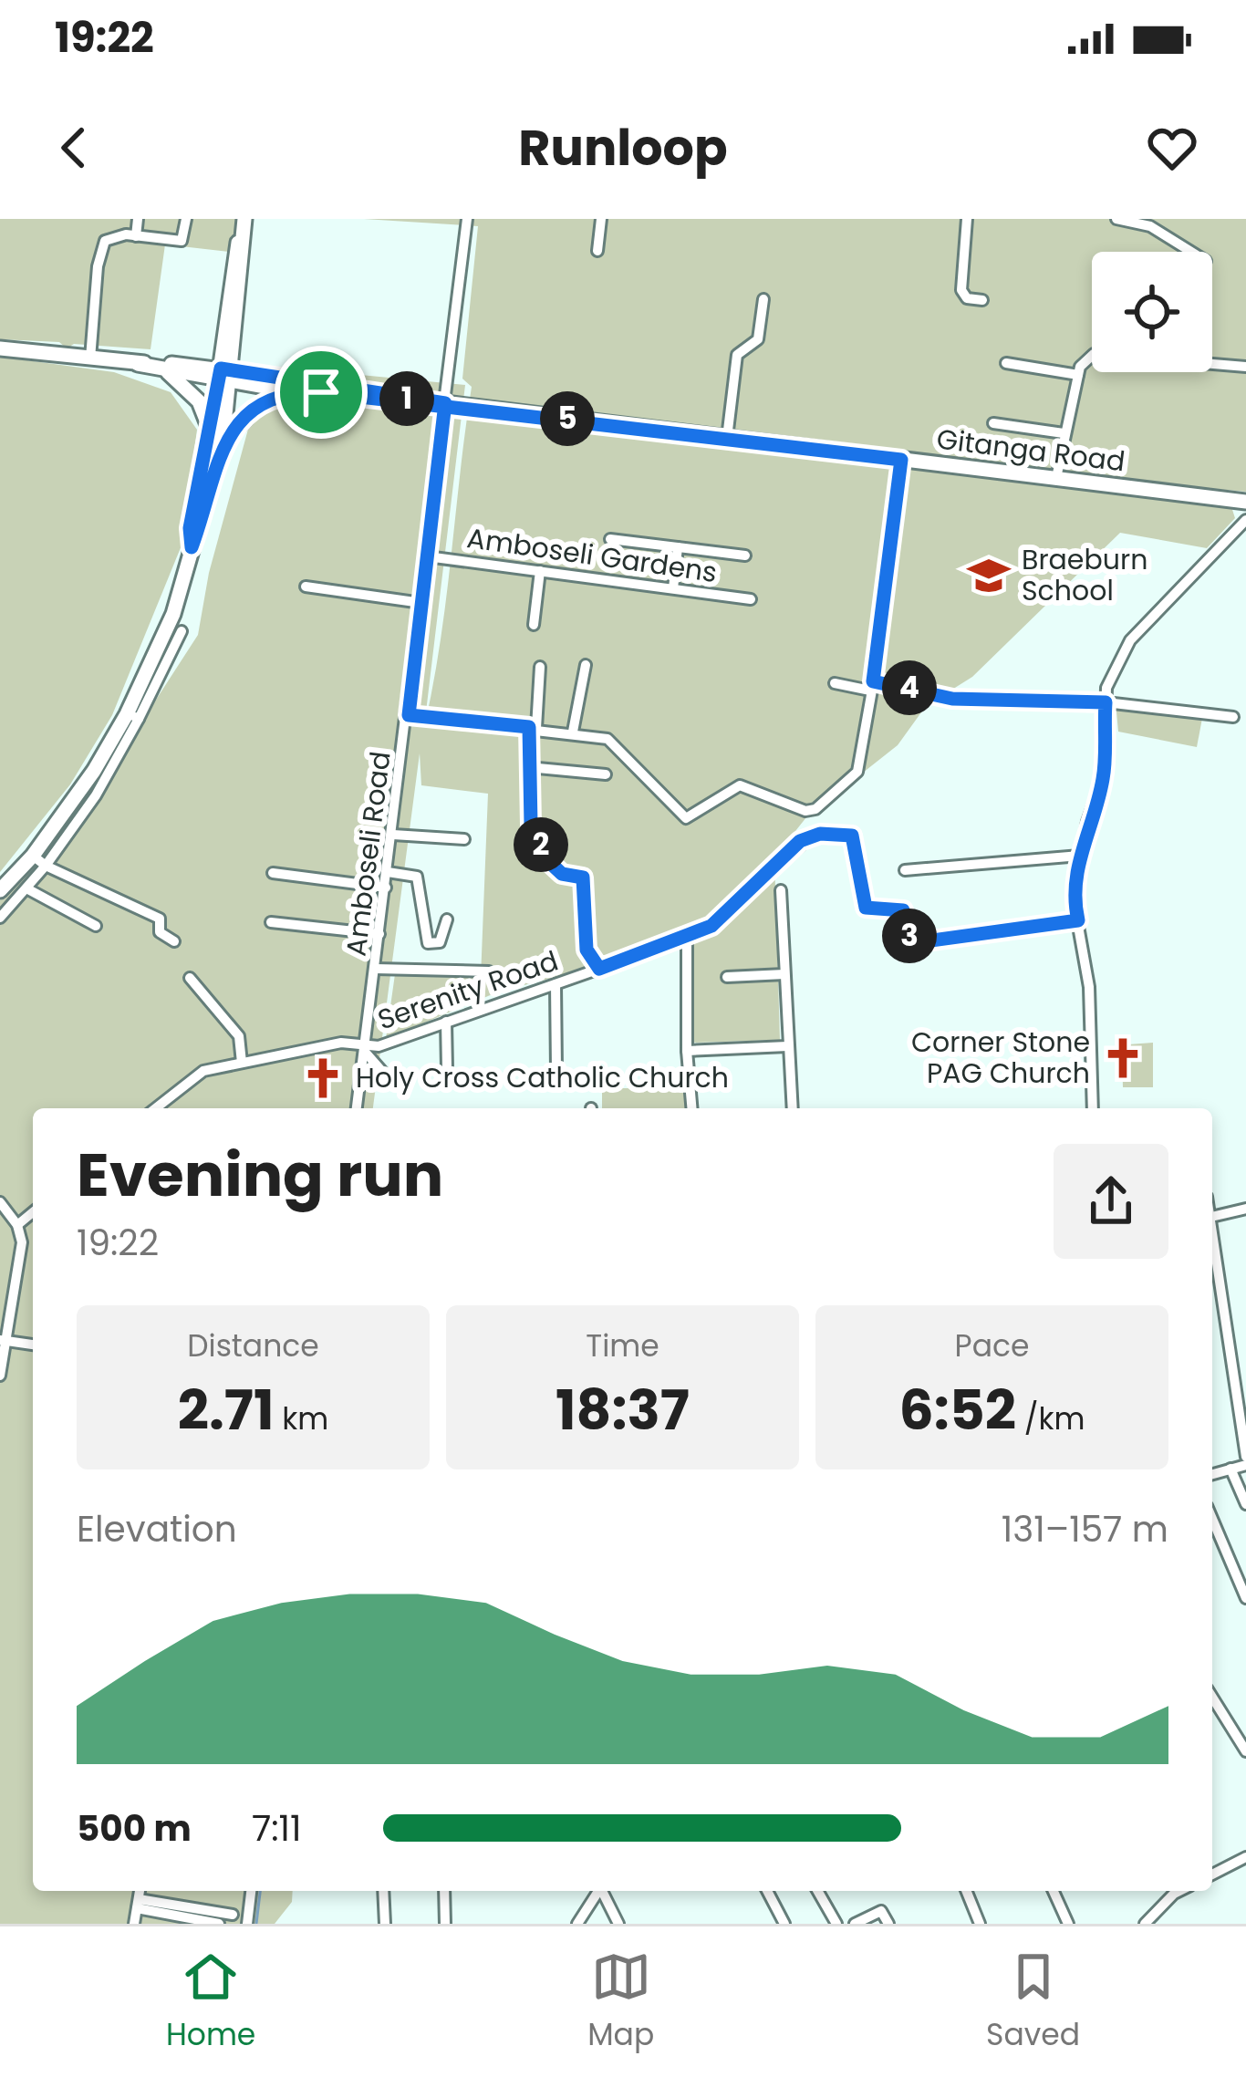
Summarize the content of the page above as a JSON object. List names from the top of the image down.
{
  "streets": {
    "main road": ["Gitanga Road"],
    "street": ["Amboseli Gardens", "Amboseli Road", "Serenity Road"]
  },
  "crossings": [
    ["Gitanga Road", "Amboseli Road"],
    ["Amboseli Gardens", "Amboseli Road"],
    ["Amboseli Road", "Serenity Road"]
  ],
  "places": {
    "school or university": ["Braeburn School"],
    "church": ["Corner Stone PAG Church", "Holy Cross Catholic Church"]
  },
  "page": {
    "status": "19:22",
    "header": "Runloop",
    "pins": [
      "1",
      "5",
      "4",
      "2",
      "3"
    ],
    "heading": ["Evening run", "19:22"],
    "stats": [
      ["Distance", "2.71 km"],
      ["Time", "18:37"],
      ["Pace", "6:52 /km"]
    ],
    "chart": ["Elevation", "131–157 m"],
    "list": [
      {
        "name": "500 m",
        "note": "7:11"
      }
    ],
    "tabs": ["Home", "Map", "Saved"]
  }
}
